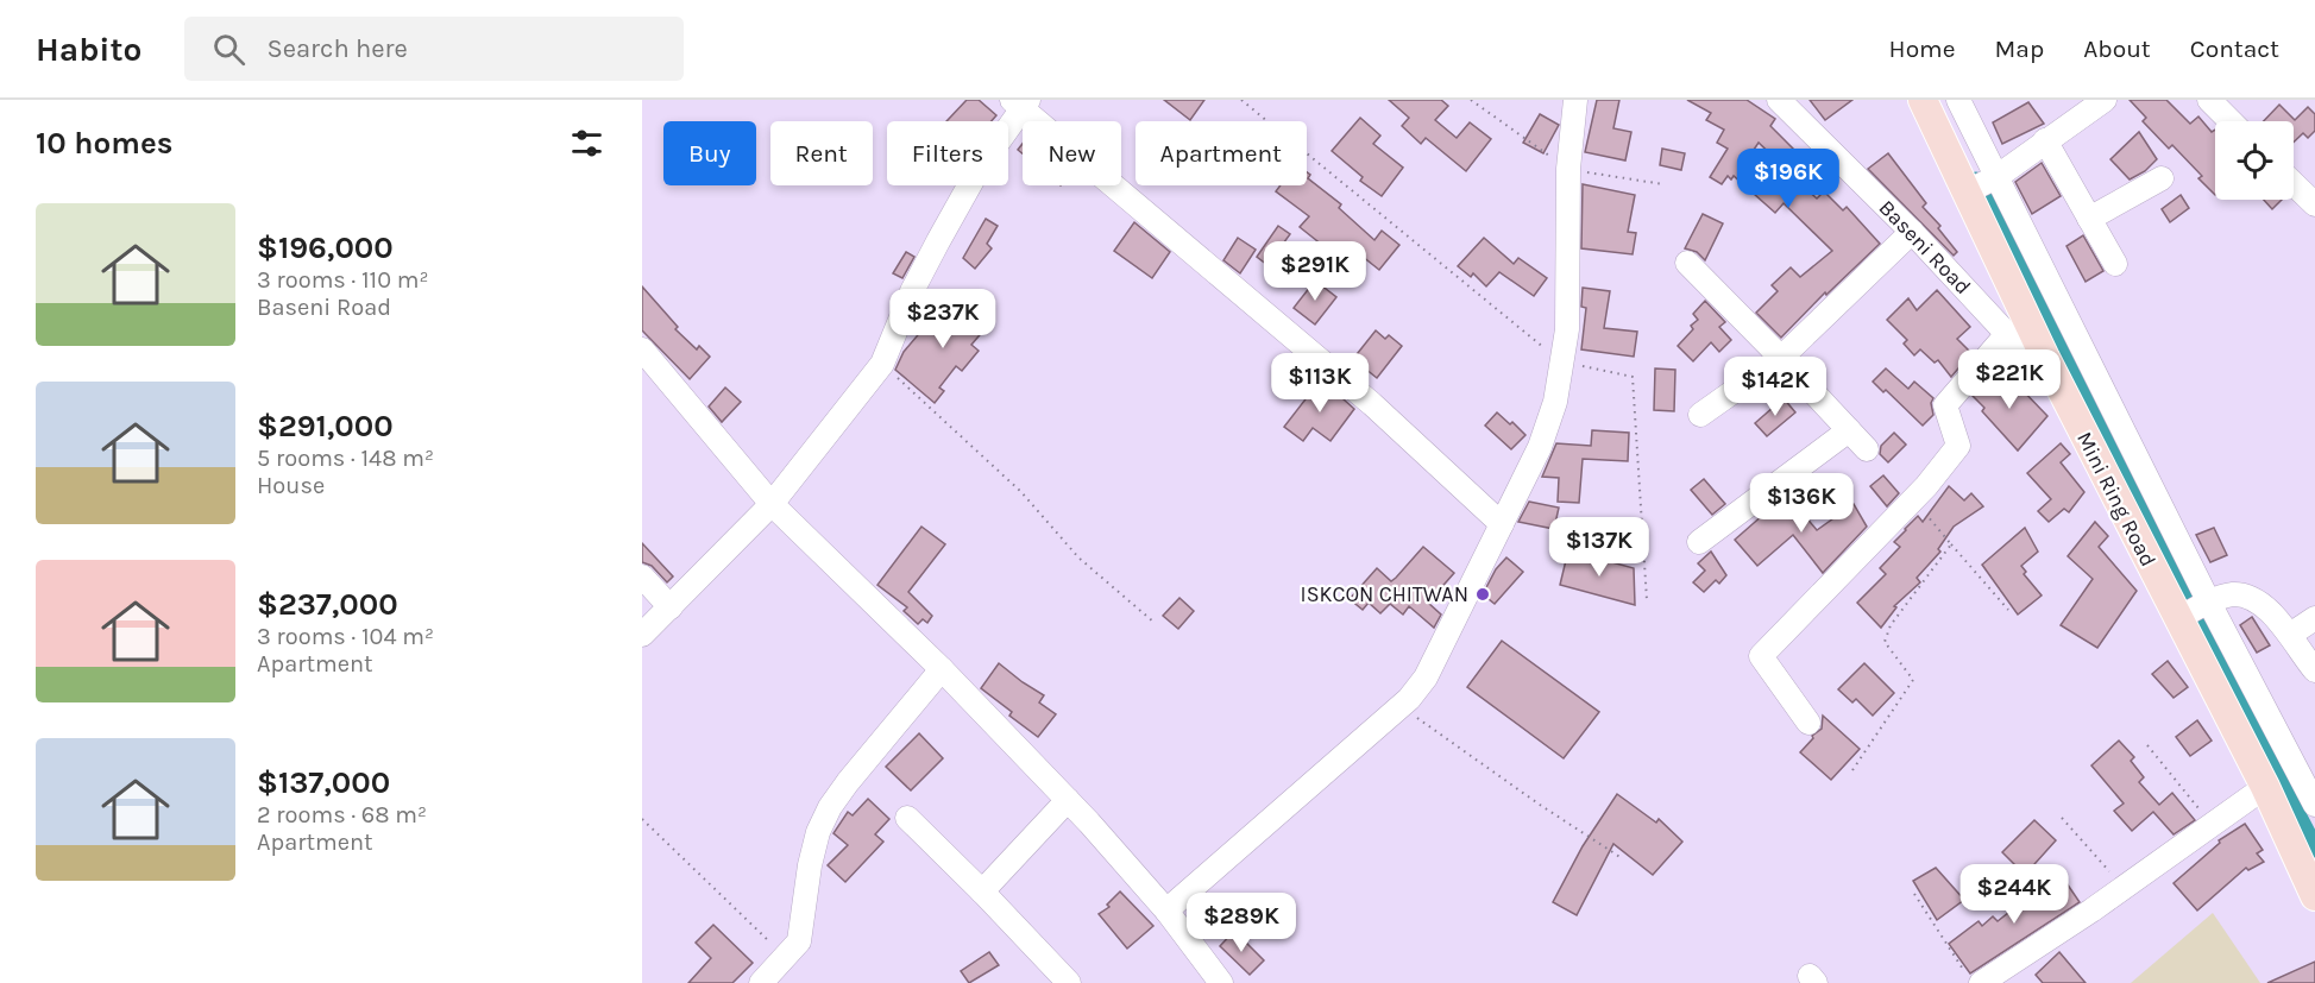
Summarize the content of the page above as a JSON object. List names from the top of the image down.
{
  "streets": {
    "main road": ["Mini Ring Road"],
    "street": ["Baseni Road"]
  },
  "crossings": [
    ["Baseni Road", "Mini Ring Road"]
  ],
  "places": ["ISKCON CHITWAN"],
  "page": {
    "header": "Habito",
    "search": "Search here",
    "nav": [
      "Home",
      "Map",
      "About",
      "Contact"
    ],
    "heading": "10 homes",
    "chip": [
      "Buy",
      "Rent",
      "Filters",
      "New",
      "Apartment"
    ],
    "price": [
      "$196K",
      "$291K",
      "$237K",
      "$221K",
      "$113K",
      "$142K",
      "$136K",
      "$137K",
      "$244K",
      "$289K"
    ],
    "list": [
      {
        "name": "$196,000",
        "note": "3 rooms · 110 m² · Baseni Road"
      },
      {
        "name": "$291,000",
        "note": "5 rooms · 148 m² · House"
      },
      {
        "name": "$237,000",
        "note": "3 rooms · 104 m² · Apartment"
      },
      {
        "name": "$137,000",
        "note": "2 rooms · 68 m² · Apartment"
      }
    ]
  }
}
